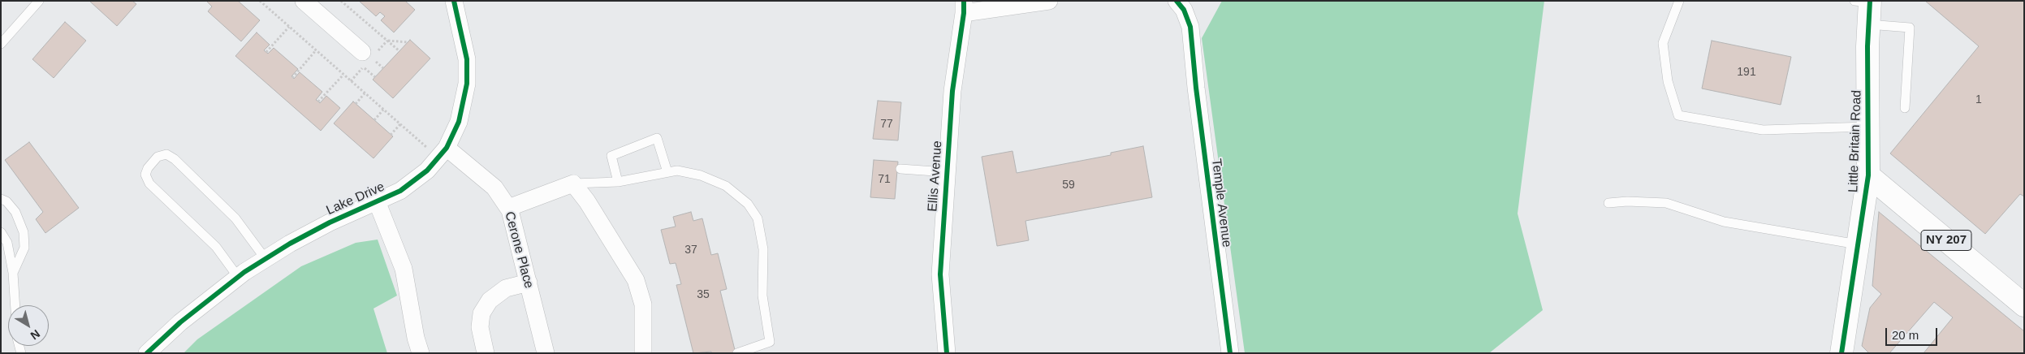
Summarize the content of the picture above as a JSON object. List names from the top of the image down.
{
  "streets": {
    "main road": ["Little Britain Road", "NY 207"],
    "street": [
      "Ellis Avenue",
      "Lake Drive",
      "Temple Avenue",
      "Cerone Place"
    ]
  },
  "crossings": [
    ["Little Britain Road", "NY 207"],
    ["Lake Drive", "Cerone Place"]
  ],
  "house_numbers": [
    "191",
    "1",
    "77",
    "71",
    "59",
    "37",
    "35"
  ],
  "scale_bar": "20 m",
  "north": "bottom right"
}
